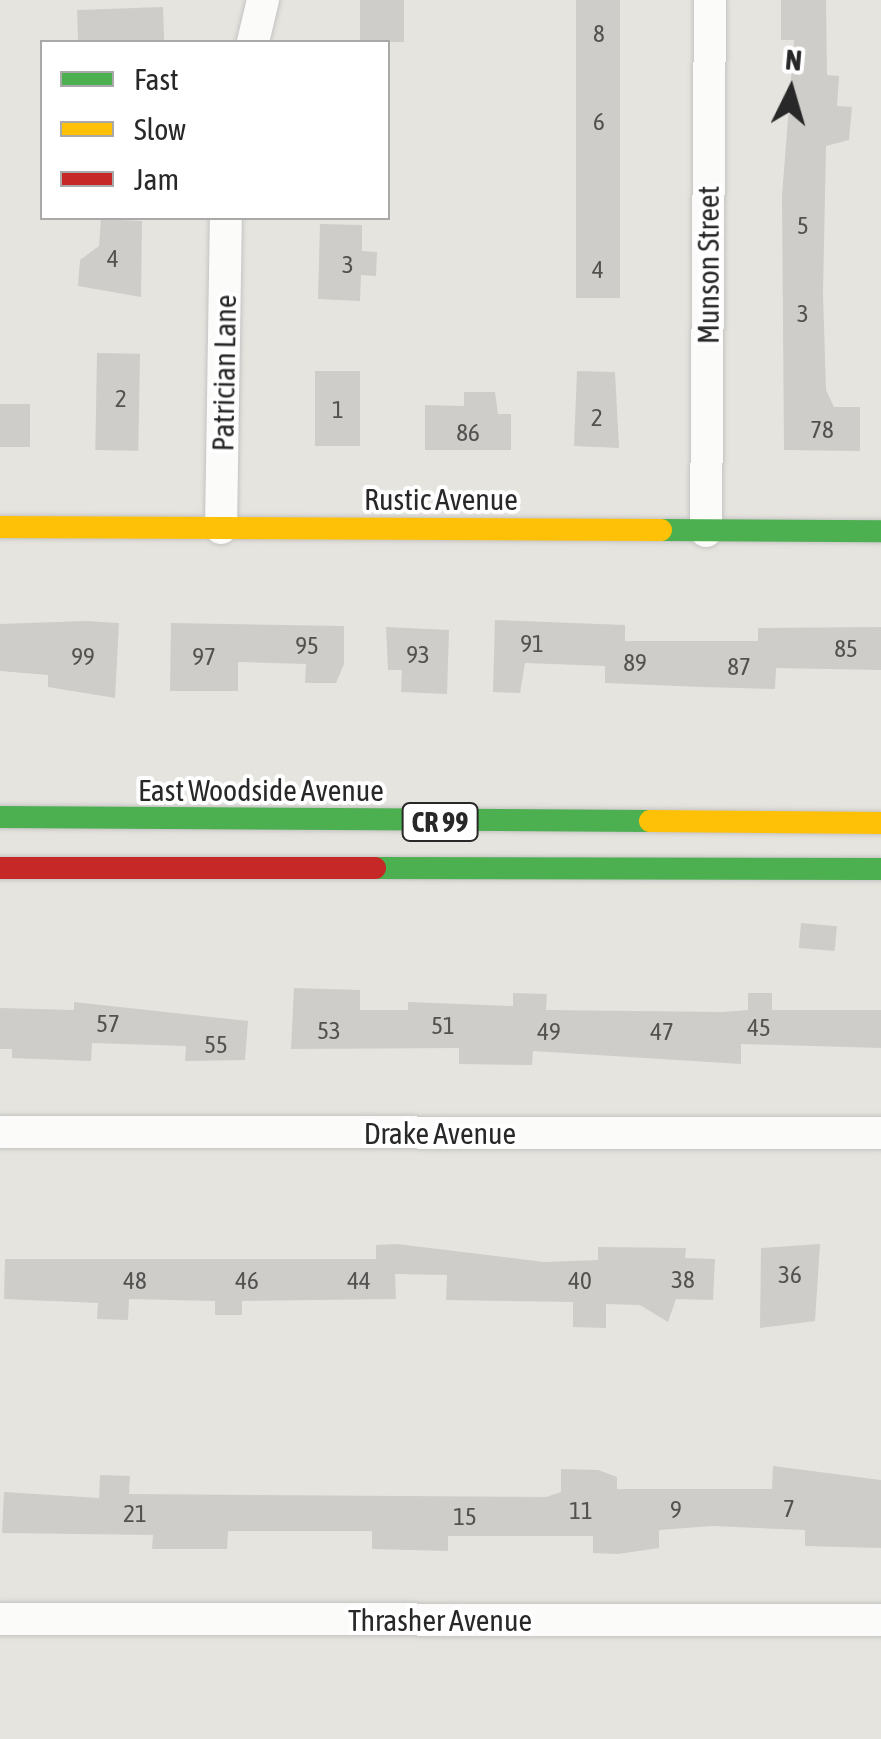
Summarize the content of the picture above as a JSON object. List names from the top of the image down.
{
  "streets": {
    "main road": ["Rustic Avenue", "East Woodside Avenue", "CR 99"],
    "street": [
      "Munson Street",
      "Patrician Lane",
      "Drake Avenue",
      "Thrasher Avenue"
    ]
  },
  "crossings": [
    ["Munson Street", "Rustic Avenue"],
    ["Patrician Lane", "Rustic Avenue"]
  ],
  "house_numbers": [
    "8",
    "6",
    "5",
    "4",
    "3",
    "4",
    "3",
    "2",
    "1",
    "2",
    "78",
    "86",
    "91",
    "95",
    "85",
    "93",
    "99",
    "97",
    "89",
    "87",
    "57",
    "51",
    "45",
    "53",
    "49",
    "47",
    "55",
    "36",
    "38",
    "48",
    "46",
    "44",
    "40",
    "7",
    "9",
    "11",
    "21",
    "15"
  ],
  "legend": ["Fast", "Slow", "Jam"],
  "north": "top"
}
